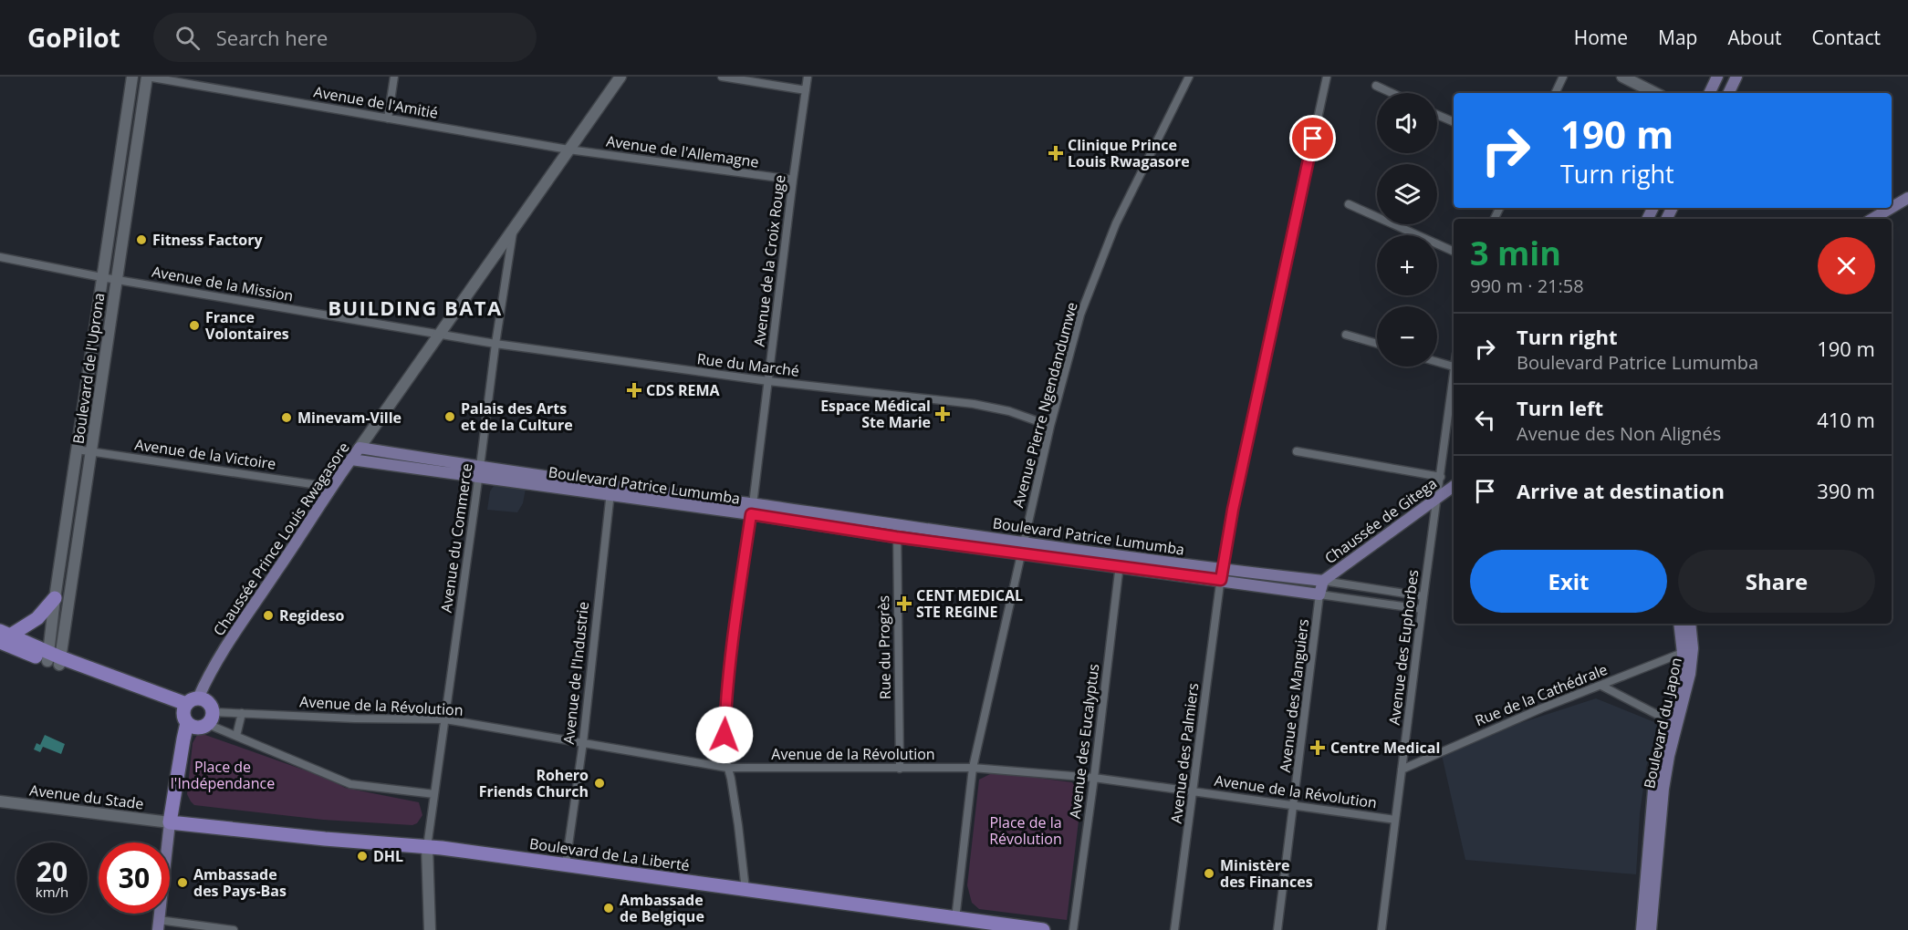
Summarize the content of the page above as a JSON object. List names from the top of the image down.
{
  "streets": {
    "highway": ["Boulevard de La Liberté"],
    "main road": [
      "Boulevard Patrice Lumumba",
      "Chaussée de Gitega",
      "Chaussée Prince Louis Rwagasore",
      "Boulevard du Japon"
    ],
    "street": [
      "Avenue de l'Amitié",
      "Avenue de l'Allemagne",
      "Avenue de la Croix Rouge",
      "Avenue de la Mission",
      "Rue du Marché",
      "Boulevard de l'Uprona",
      "Avenue Pierre Ngendandumwe",
      "Avenue de la Victoire",
      "Avenue du Commerce",
      "Rue du Progrès",
      "Avenue des Euphorbes",
      "Avenue de l'Industrie",
      "Rue de la Cathédrale",
      "Avenue des Manguiers",
      "Avenue de la Révolution",
      "Avenue des Eucalyptus",
      "Avenue des Palmiers",
      "Avenue du Stade"
    ]
  },
  "crossings": [
    ["Avenue de l'Amitié", "Avenue de l'Allemagne"],
    ["Avenue de l'Amitié", "Boulevard de l'Uprona"],
    ["Avenue de l'Amitié", "Chaussée Prince Louis Rwagasore"],
    ["Avenue de l'Allemagne", "Avenue de la Croix Rouge"],
    ["Avenue de l'Allemagne", "Chaussée Prince Louis Rwagasore"],
    ["Avenue de la Croix Rouge", "Rue du Marché"],
    ["Avenue de la Croix Rouge", "Boulevard Patrice Lumumba"],
    ["Avenue de la Croix Rouge", "Avenue de la Révolution"],
    ["Avenue de la Croix Rouge", "Boulevard de La Liberté"],
    ["Avenue de la Mission", "Rue du Marché"],
    ["Avenue de la Mission", "Boulevard de l'Uprona"],
    ["Avenue de la Mission", "Chaussée Prince Louis Rwagasore"],
    ["Rue du Marché", "Avenue Pierre Ngendandumwe"],
    ["Rue du Marché", "Avenue du Commerce"],
    ["Rue du Marché", "Chaussée Prince Louis Rwagasore"],
    ["Boulevard de l'Uprona", "Avenue de la Victoire"],
    ["Avenue Pierre Ngendandumwe", "Boulevard Patrice Lumumba"],
    ["Avenue Pierre Ngendandumwe", "Avenue de la Révolution"],
    ["Avenue Pierre Ngendandumwe", "Boulevard de La Liberté"],
    ["Avenue de la Victoire", "Chaussée Prince Louis Rwagasore"],
    ["Boulevard Patrice Lumumba", "Chaussée de Gitega"],
    ["Boulevard Patrice Lumumba", "Avenue du Commerce"],
    ["Boulevard Patrice Lumumba", "Chaussée Prince Louis Rwagasore"],
    ["Boulevard Patrice Lumumba", "Rue du Progrès"],
    ["Boulevard Patrice Lumumba", "Avenue des Euphorbes"],
    ["Boulevard Patrice Lumumba", "Avenue de l'Industrie"],
    ["Boulevard Patrice Lumumba", "Avenue des Manguiers"],
    ["Boulevard Patrice Lumumba", "Avenue des Eucalyptus"],
    ["Boulevard Patrice Lumumba", "Avenue des Palmiers"],
    ["Chaussée de Gitega", "Avenue des Euphorbes"],
    ["Avenue du Commerce", "Chaussée Prince Louis Rwagasore"],
    ["Avenue du Commerce", "Avenue de la Révolution"],
    ["Avenue du Commerce", "Boulevard de La Liberté"],
    ["Rue du Progrès", "Avenue de la Révolution"],
    ["Avenue des Euphorbes", "Rue de la Cathédrale"],
    ["Avenue des Euphorbes", "Avenue de la Révolution"],
    ["Avenue de l'Industrie", "Avenue de la Révolution"],
    ["Avenue de l'Industrie", "Boulevard de La Liberté"],
    ["Rue de la Cathédrale", "Boulevard du Japon"],
    ["Avenue des Manguiers", "Avenue de la Révolution"],
    ["Avenue de la Révolution", "Avenue des Eucalyptus"],
    ["Avenue de la Révolution", "Avenue des Palmiers"],
    ["Avenue du Stade", "Boulevard de La Liberté"]
  ],
  "districts": ["BUILDING BATA"],
  "parks": ["Place de l'Indépendance", "Place de la Révolution"],
  "places": {
    "health": [
      "Clinique Prince Louis Rwagasore",
      "CDS REMA",
      "Espace Médical Ste Marie",
      "CENT MEDICAL STE REGINE",
      "Centre Medical"
    ],
    "other": [
      "Fitness Factory",
      "France Volontaires",
      "Palais des Arts et de la Culture",
      "Minevam-Ville",
      "Regideso",
      "Rohero Friends Church",
      "DHL",
      "Ministère des Finances",
      "Ambassade des Pays-Bas",
      "Ambassade de Belgique"
    ]
  },
  "page": {
    "header": "GoPilot",
    "search": "Search here",
    "nav": [
      "Home",
      "Map",
      "About",
      "Contact"
    ],
    "map_buttons": ["+", "−"],
    "turn": ["190 m", "Turn right"],
    "heading": ["3 min", "990 m · 21:58"],
    "list": [
      {
        "name": "Turn right",
        "note": "Boulevard Patrice Lumumba",
        "value": "190 m"
      },
      {
        "name": "Turn left",
        "note": "Avenue des Non Alignés",
        "value": "410 m"
      },
      {
        "name": "Arrive at destination",
        "value": "390 m"
      }
    ],
    "buttons": ["Exit", "Share"],
    "speed": "20 km/h",
    "limit": "30"
  }
}
